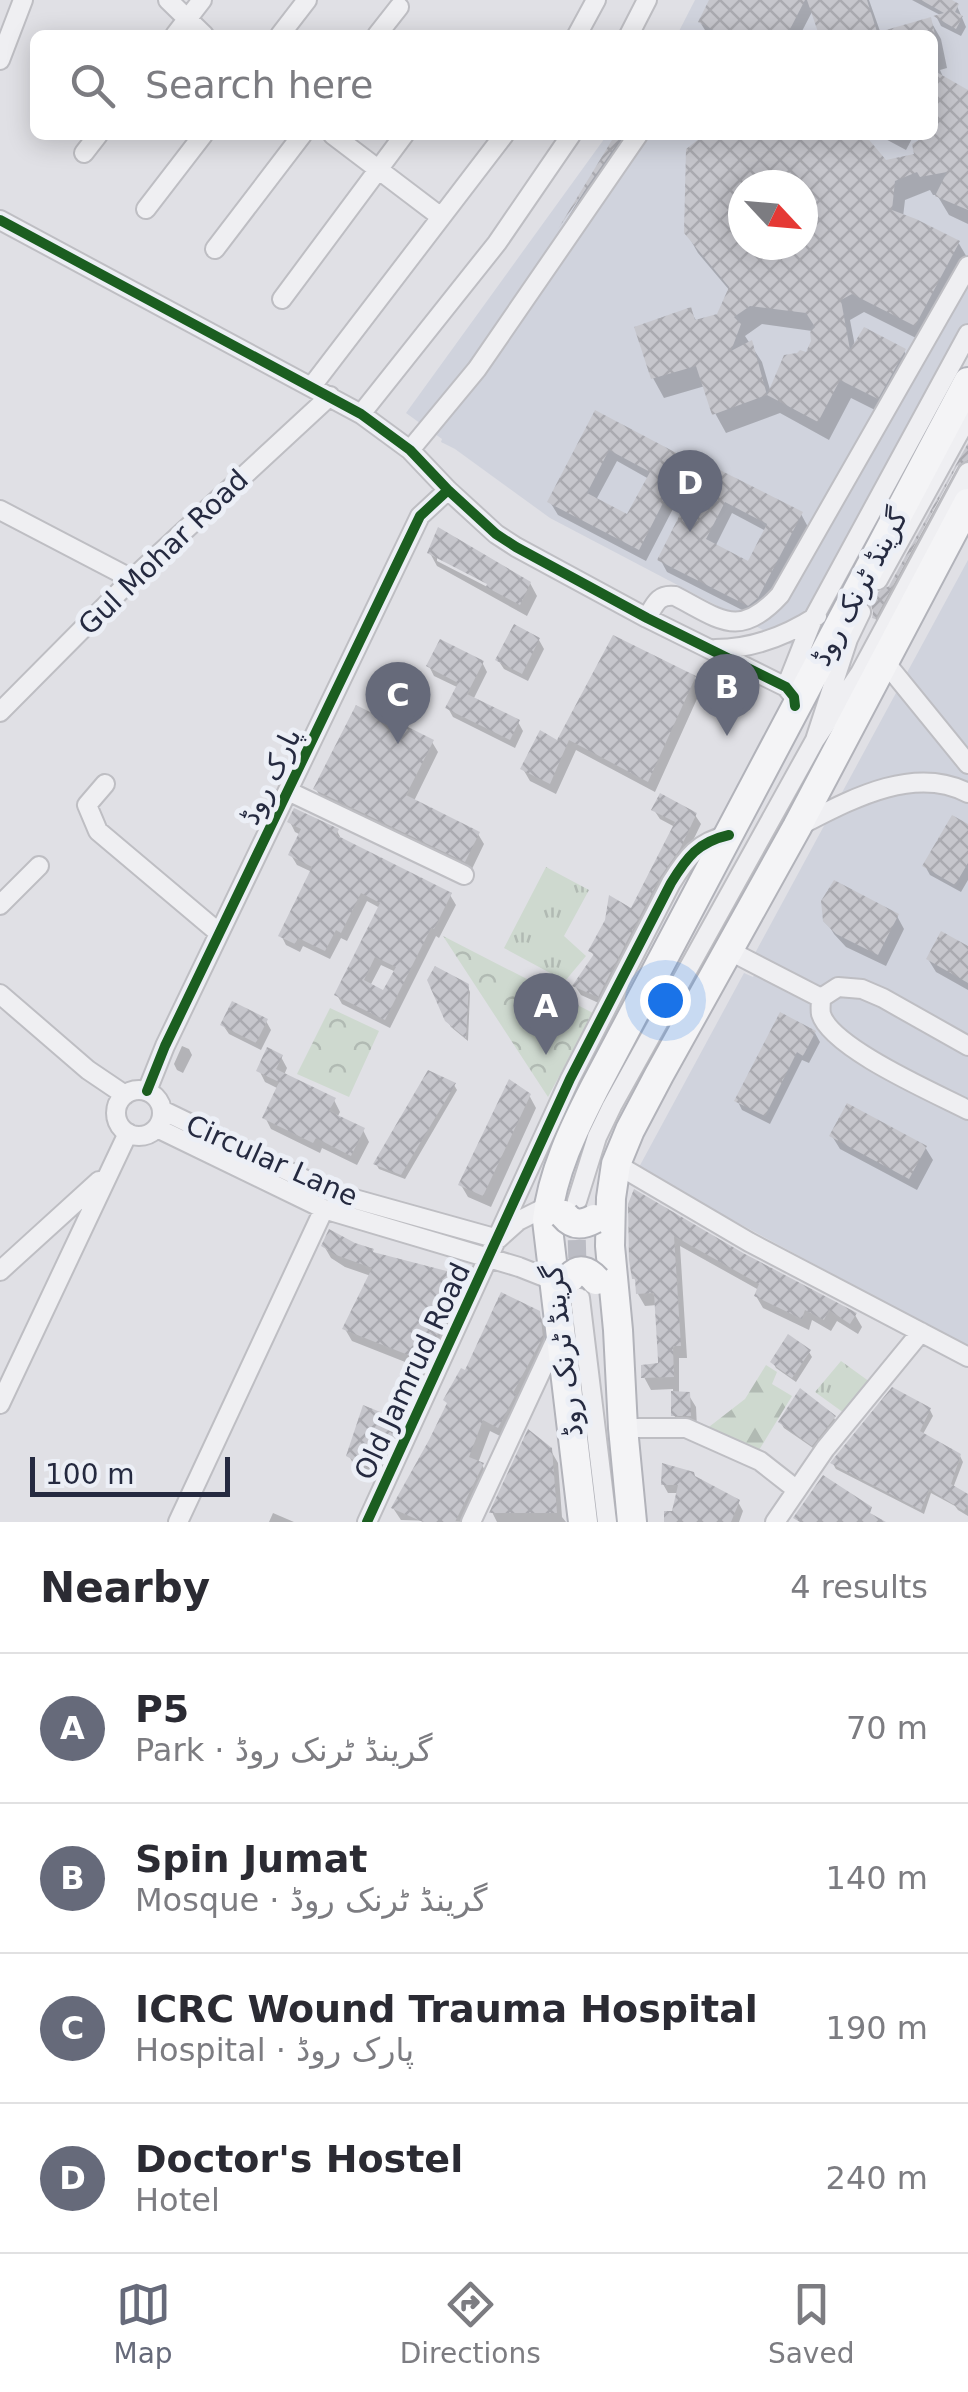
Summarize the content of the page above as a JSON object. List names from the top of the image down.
{
  "streets": {
    "highway": ["گرینڈ ٹرنک روڈ"],
    "street": [
      "Gul Mohar Road",
      "پارک روڈ",
      "Circular Lane",
      "Old Jamrud Road"
    ]
  },
  "crossings": [
    ["پارک روڈ", "Circular Lane"],
    ["Circular Lane", "Old Jamrud Road"]
  ],
  "scale_bar": "100 m",
  "north": "bottom right",
  "page": {
    "search": "Search here",
    "pins": [
      "D",
      "B",
      "C",
      "A"
    ],
    "scale": "100 m",
    "heading": ["Nearby", "4 results"],
    "list": [
      {
        "mark": "A",
        "name": "P5",
        "note": "Park · گرینڈ ٹرنک روڈ",
        "value": "70 m"
      },
      {
        "mark": "B",
        "name": "Spin Jumat",
        "note": "Mosque · گرینڈ ٹرنک روڈ",
        "value": "140 m"
      },
      {
        "mark": "C",
        "name": "ICRC Wound Trauma Hospital",
        "note": "Hospital · پارک روڈ",
        "value": "190 m"
      },
      {
        "mark": "D",
        "name": "Doctor's Hostel",
        "note": "Hotel",
        "value": "240 m"
      }
    ],
    "nav": ["Map", "Directions", "Saved"]
  }
}
